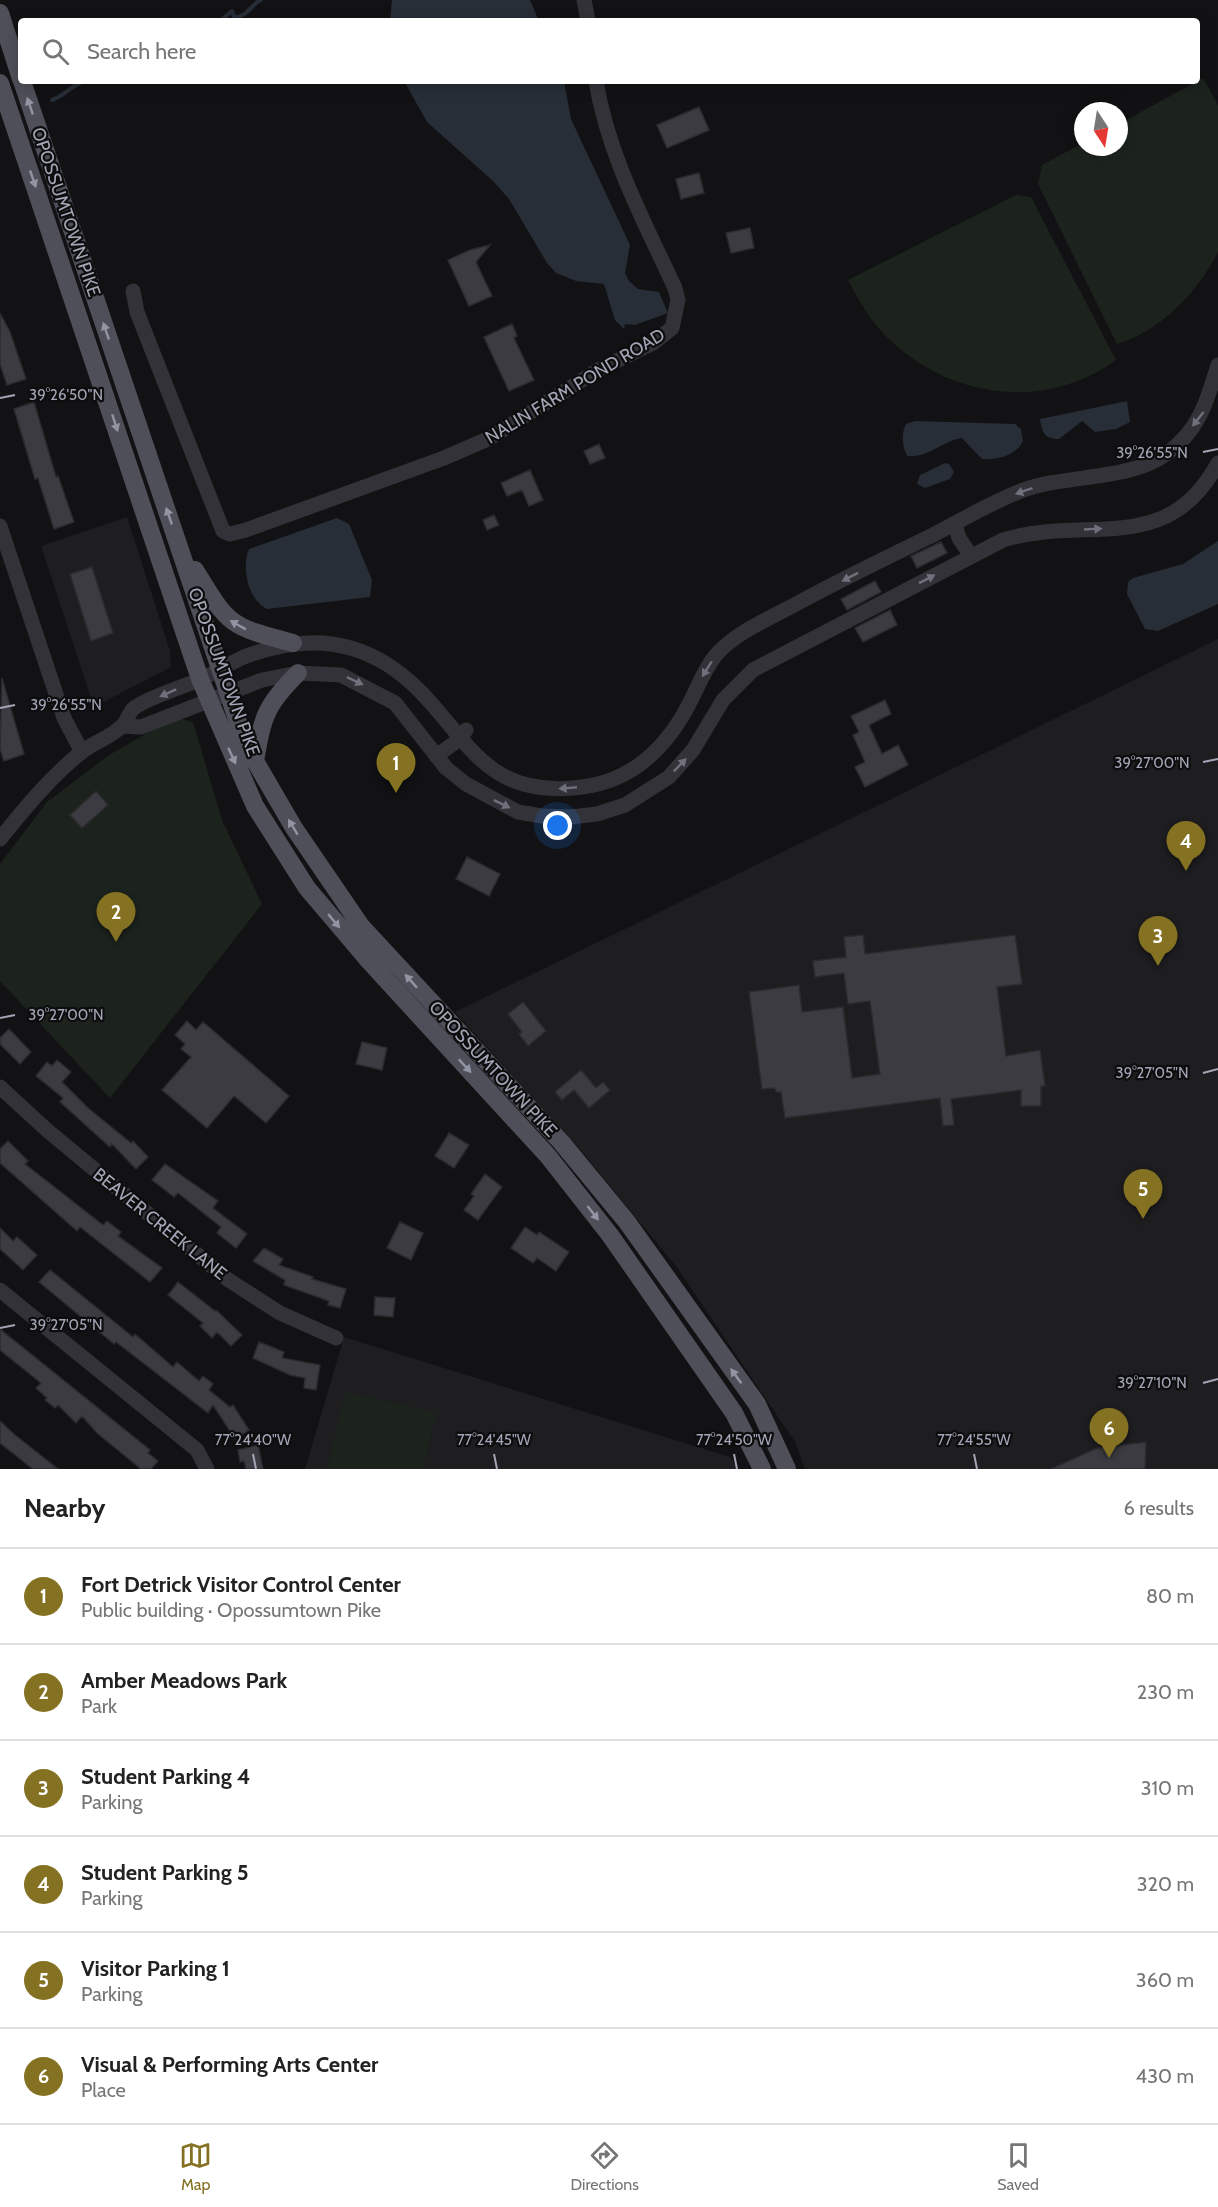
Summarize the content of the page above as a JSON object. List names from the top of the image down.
{
  "streets": {
    "main road": ["OPOSSUMTOWN PIKE"],
    "street": ["NALIN FARM POND ROAD", "BEAVER CREEK LANE"]
  },
  "north": "bottom",
  "page": {
    "search": "Search here",
    "pins": [
      "1",
      "4",
      "2",
      "3",
      "5",
      "6"
    ],
    "heading": ["Nearby", "6 results"],
    "list": [
      {
        "mark": "1",
        "name": "Fort Detrick Visitor Control Center",
        "note": "Public building · Opossumtown Pike",
        "value": "80 m"
      },
      {
        "mark": "2",
        "name": "Amber Meadows Park",
        "note": "Park",
        "value": "230 m"
      },
      {
        "mark": "3",
        "name": "Student Parking 4",
        "note": "Parking",
        "value": "310 m"
      },
      {
        "mark": "4",
        "name": "Student Parking 5",
        "note": "Parking",
        "value": "320 m"
      },
      {
        "mark": "5",
        "name": "Visitor Parking 1",
        "note": "Parking",
        "value": "360 m"
      },
      {
        "mark": "6",
        "name": "Visual & Performing Arts Center",
        "note": "Place",
        "value": "430 m"
      }
    ],
    "nav": ["Map", "Directions", "Saved"]
  },
  "coordinates": [
    "39°26'50\"N",
    "39°26'55\"N",
    "39°27'00\"N",
    "39°27'05\"N",
    "39°27'10\"N",
    "77°24'40\"W",
    "77°24'45\"W",
    "77°24'50\"W",
    "77°24'55\"W"
  ]
}
